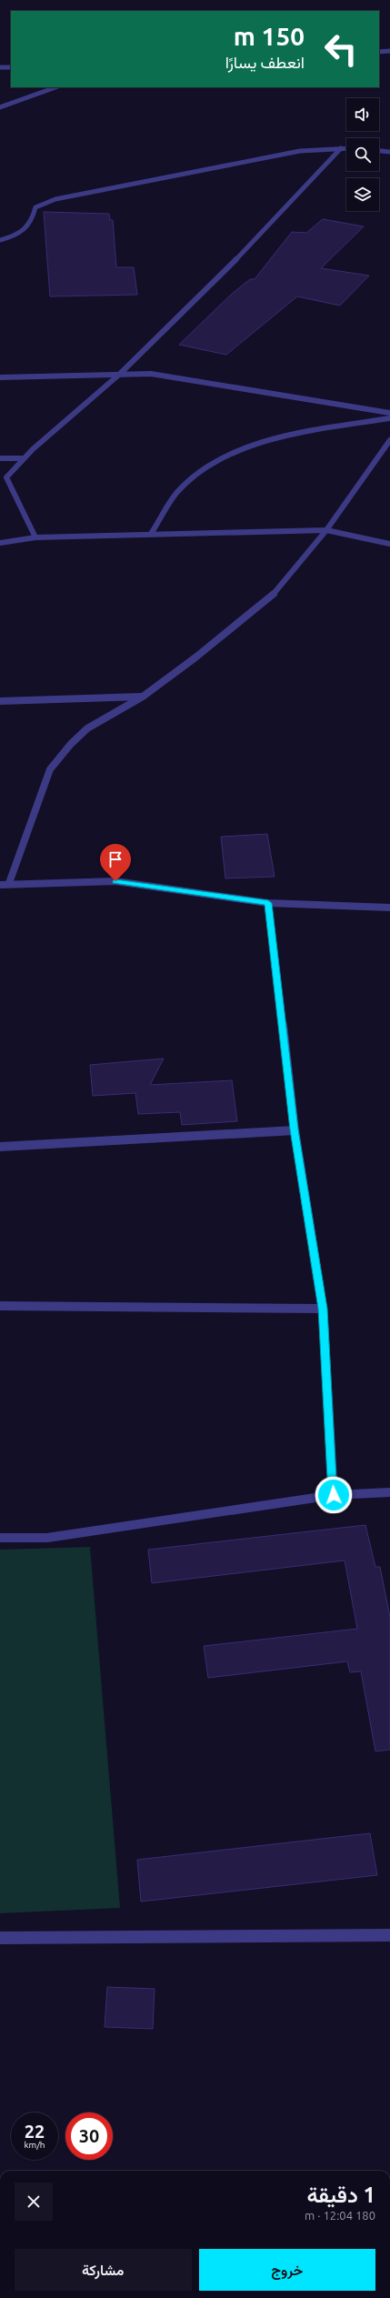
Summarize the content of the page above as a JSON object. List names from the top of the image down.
{
  "page": {
    "turn": ["150 m", "انعطف يسارًا"],
    "speed": "22 km/h",
    "limit": "30",
    "heading": ["1 دقيقة", "180 m · 12:04"],
    "buttons": ["خروج", "مشاركة"]
  }
}
